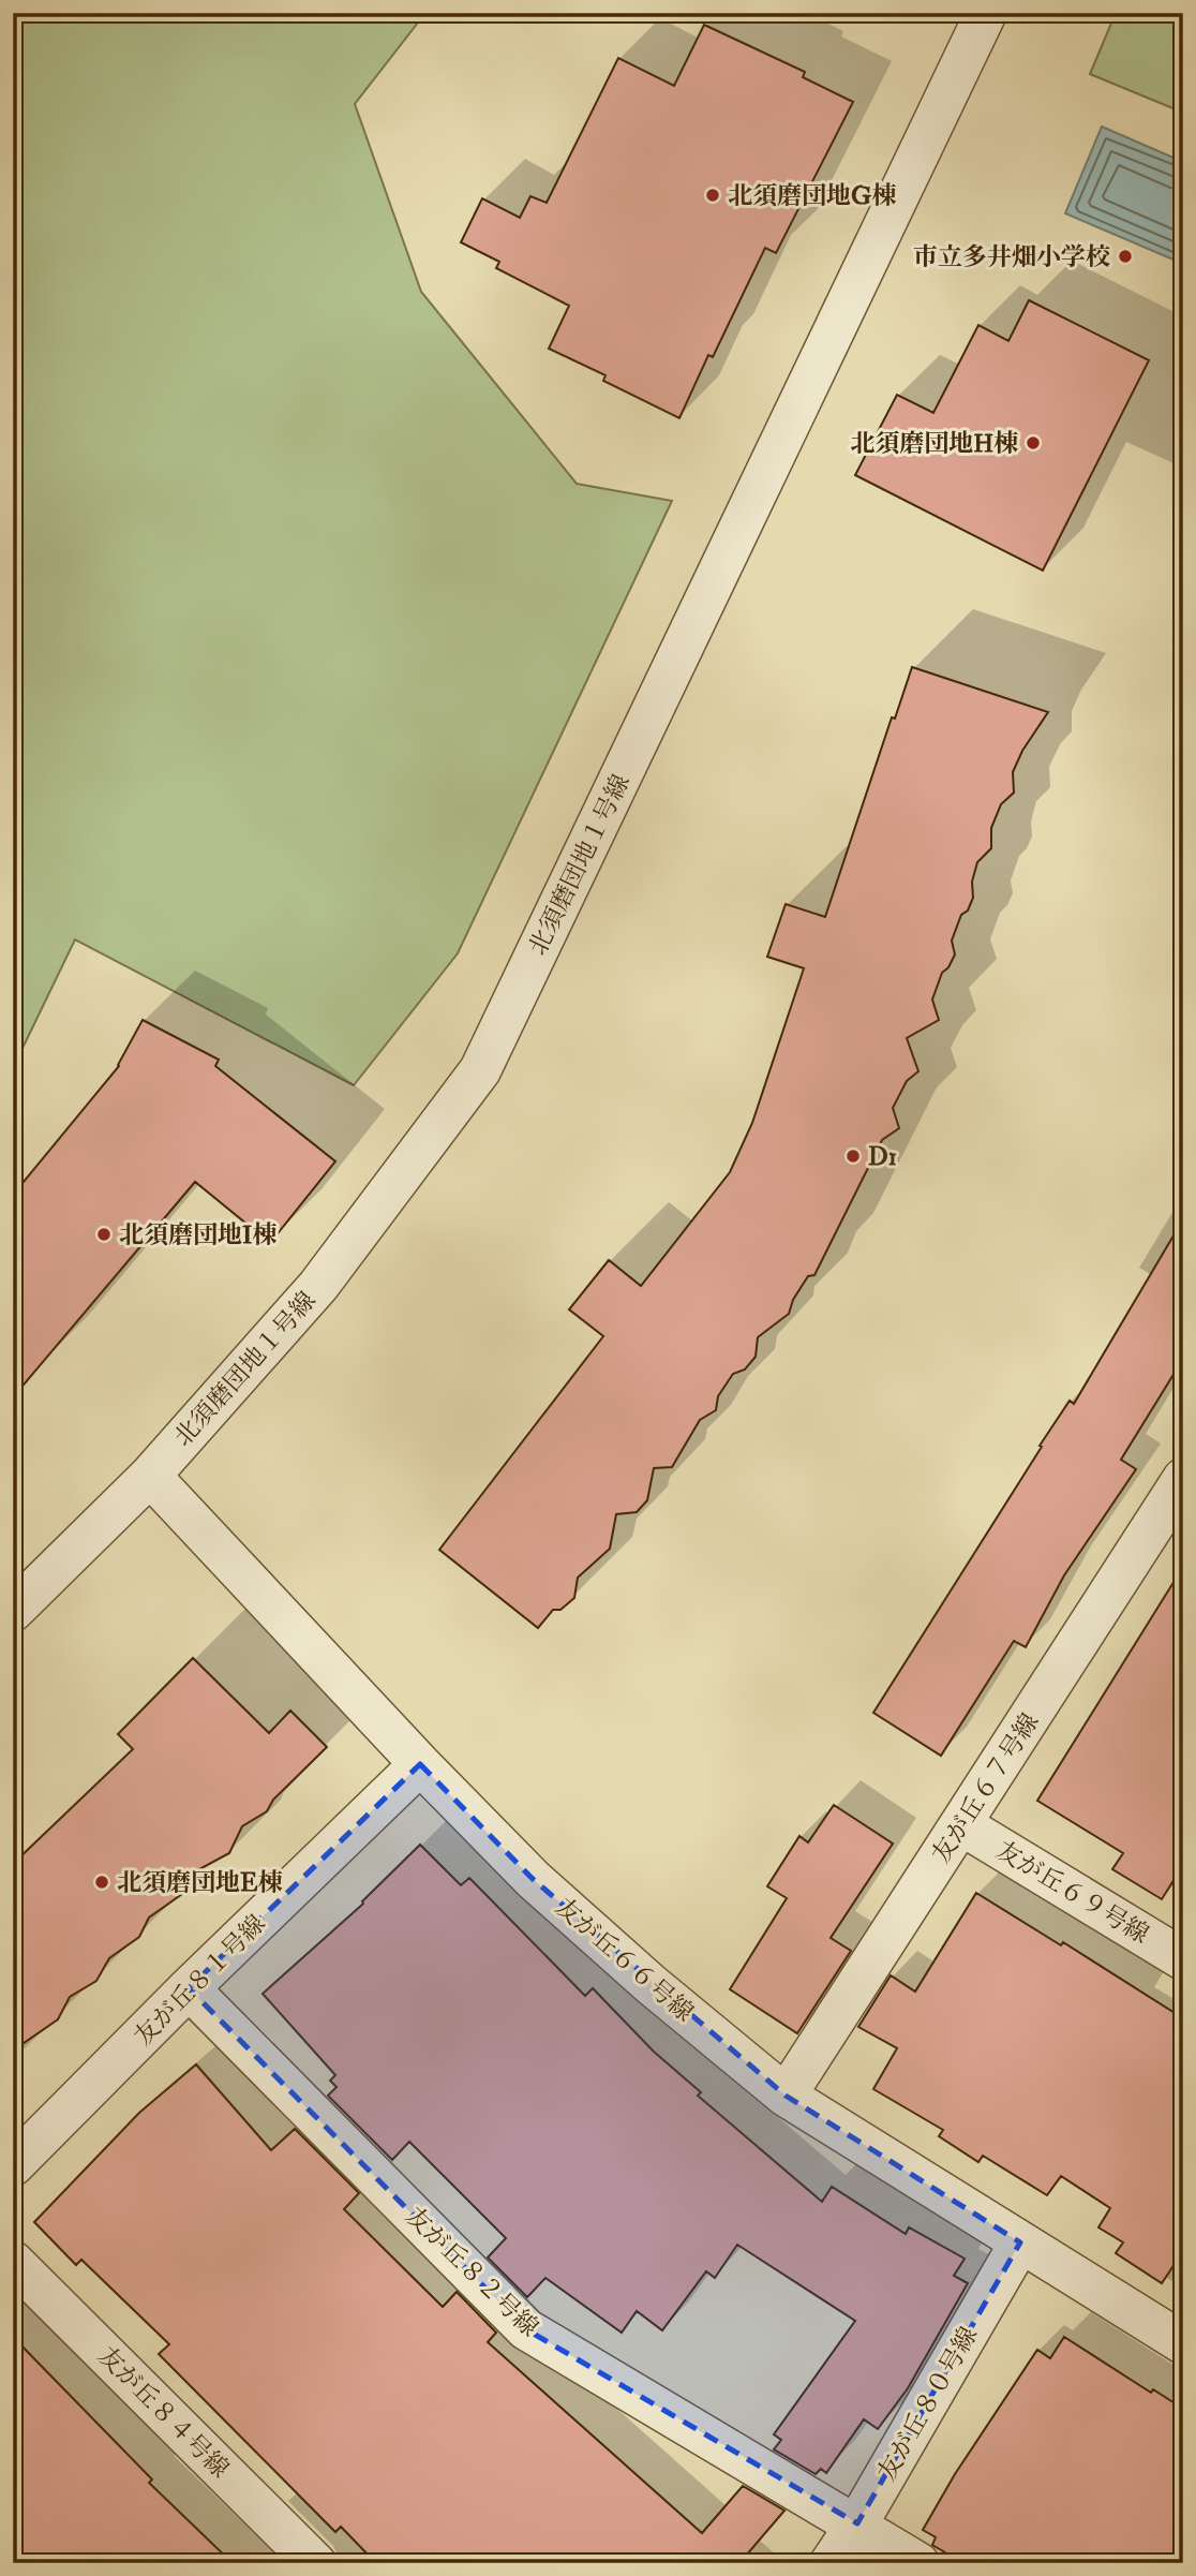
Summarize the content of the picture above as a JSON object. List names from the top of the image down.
{
  "streets": {
    "street": [
      "北須磨団地１号線",
      "友が丘６７号線",
      "友が丘６９号線",
      "友が丘６６号線",
      "友が丘８１号線",
      "友が丘８２号線",
      "友が丘８０号線",
      "友が丘８４号線"
    ]
  },
  "crossings": [
    ["北須磨団地１号線", "友が丘６６号線"],
    ["友が丘６７号線", "友が丘６９号線"],
    ["友が丘６７号線", "友が丘６６号線"],
    ["友が丘６６号線", "友が丘８１号線"],
    ["友が丘６６号線", "友が丘８０号線"],
    ["友が丘８１号線", "友が丘８２号線"],
    ["友が丘８２号線", "友が丘８０号線"]
  ],
  "places": [
    "北須磨団地G棟",
    "市立多井畑小学校",
    "北須磨団地H棟",
    "D1",
    "北須磨団地I棟",
    "北須磨団地E棟"
  ]
}
